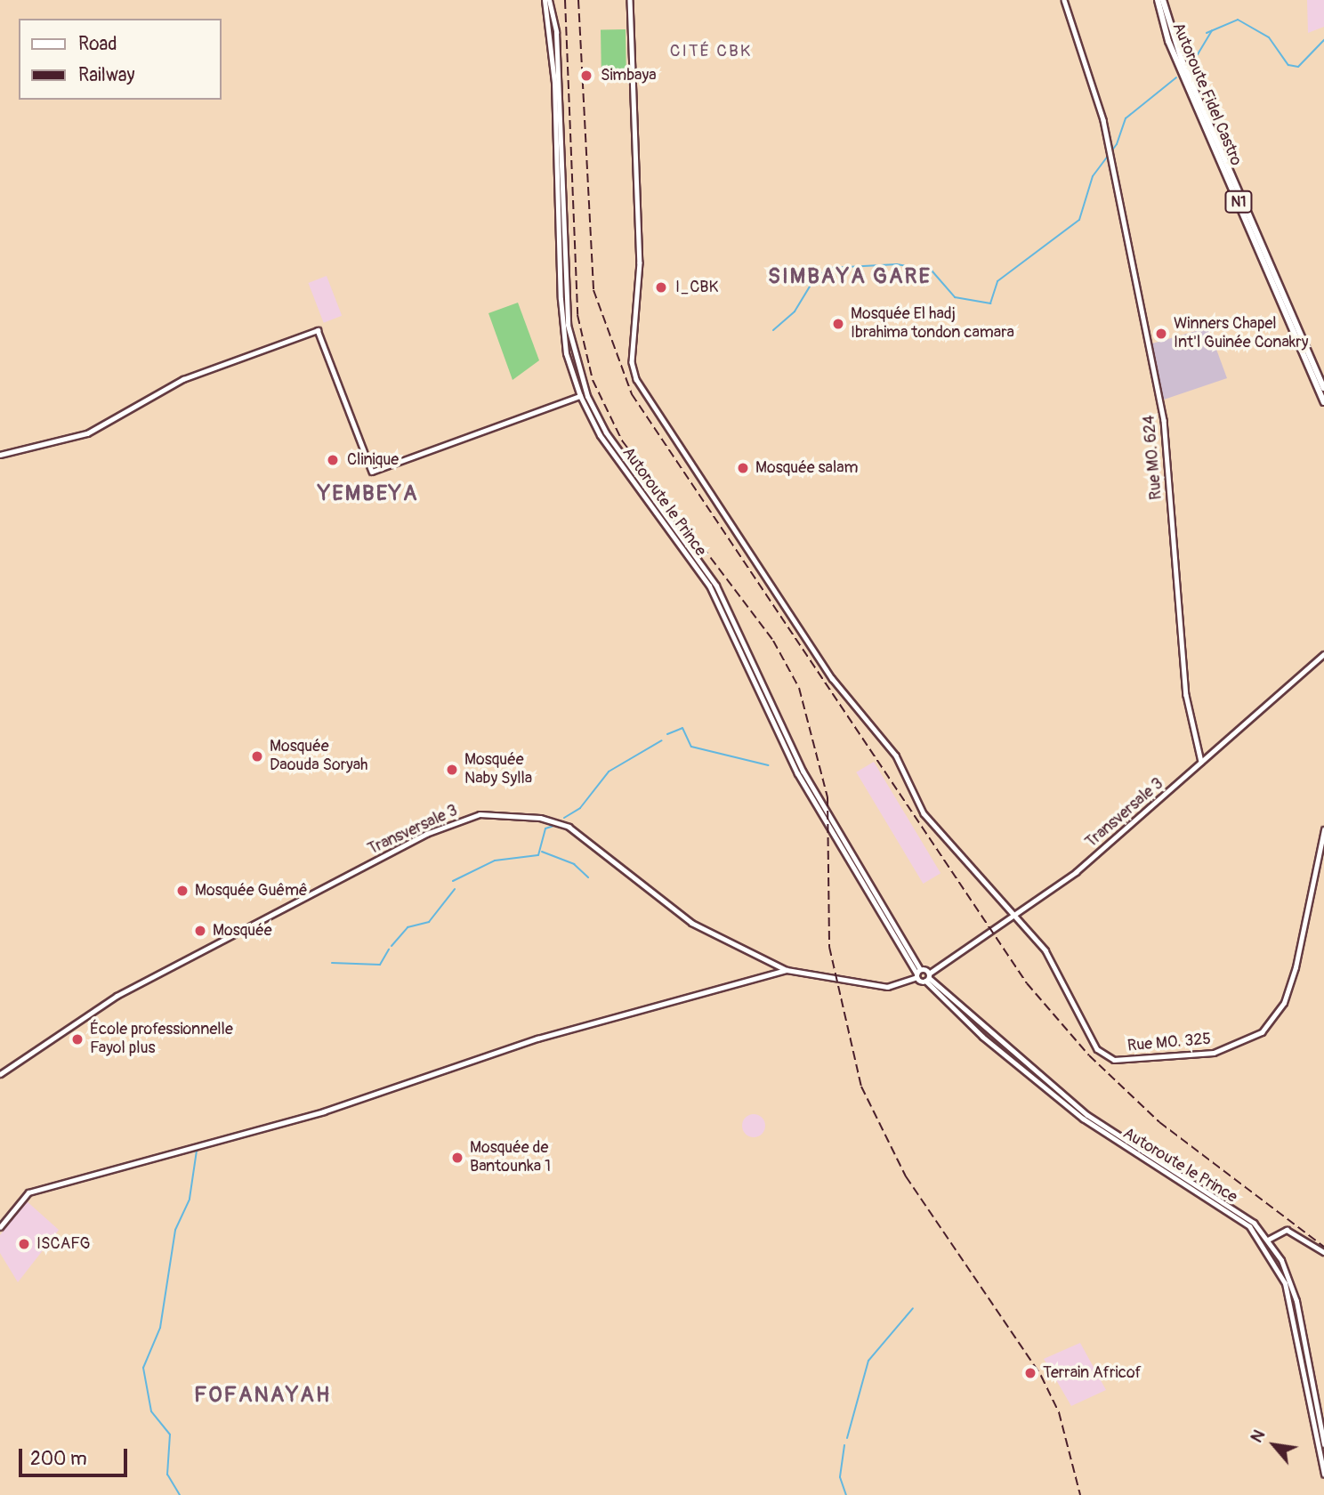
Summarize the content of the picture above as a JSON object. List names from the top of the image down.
{
  "streets": {
    "highway": ["Autoroute Fidel Castro", "N1"],
    "main road": ["Autoroute le Prince", "Transversale 3"],
    "street": ["Rue MO. 624", "Rue MO. 325"]
  },
  "crossings": [
    ["Rue MO. 624", "Transversale 3"],
    ["Autoroute le Prince", "Transversale 3"],
    ["Transversale 3", "Rue MO. 325"]
  ],
  "districts": [
    "CITÉ CBK",
    "SIMBAYA GARE",
    "YEMBEYA",
    "FOFANAYAH"
  ],
  "places": [
    "Simbaya",
    "I_CBK",
    "Mosquée El hadj Ibrahima tondon camara",
    "Winners Chapel Int'l Guinée Conakry",
    "Clinique",
    "Mosquée salam",
    "Mosquée Daouda Soryah",
    "Mosquée Naby Sylla",
    "Mosquée Guêmê",
    "Mosquée",
    "École professionnelle Fayol plus",
    "Mosquée de Bantounka 1",
    "ISCAFG",
    "Terrain Africof"
  ],
  "legend": ["Road", "Railway"],
  "scale_bar": "200 m",
  "north": "top left"
}
